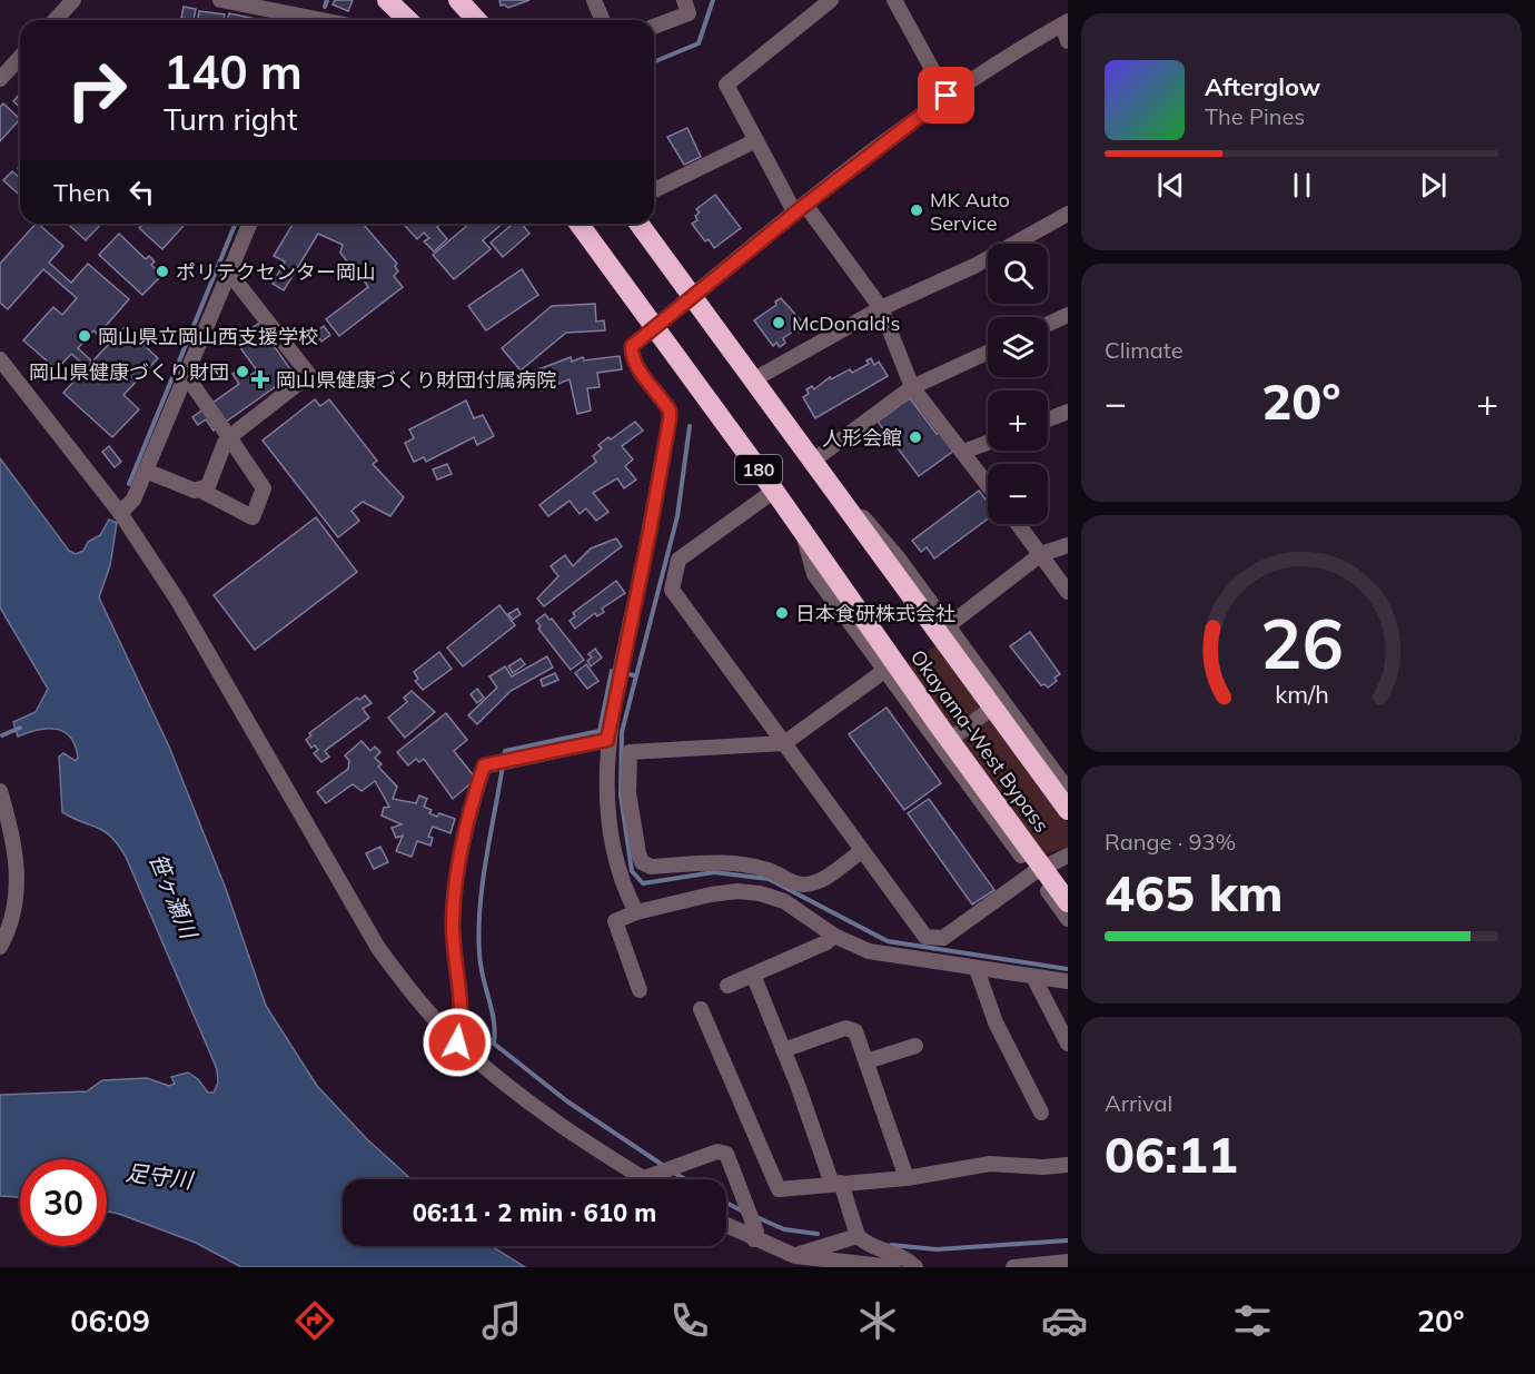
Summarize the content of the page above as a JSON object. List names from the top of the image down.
{
  "streets": {
    "highway": ["180", "Okayama-West Bypass"]
  },
  "water": ["笹ヶ瀬川", "足守川"],
  "places": {
    "other": [
      "MK Auto Service",
      "ポリテクセンター岡山",
      "McDonald's",
      "岡山県立岡山西支援学校",
      "岡山県健康づくり財団",
      "人形会館",
      "日本食研株式会社"
    ],
    "health": ["岡山県健康づくり財団付属病院"]
  },
  "page": {
    "turn": ["140 m", "Turn right"],
    "song": ["Afterglow", "The Pines"],
    "then": "Then",
    "map_buttons": ["+", "−"],
    "tile": [
      "Climate",
      ["Range · 93%", "465 km"],
      ["Arrival", "06:11"]
    ],
    "heat": ["−", "20°", "+"],
    "limit": "30",
    "trip": "06:11 · 2 min · 610 m",
    "tabs": ["06:09", "20°"],
    "gauge": ["26", "km/h"]
  }
}
